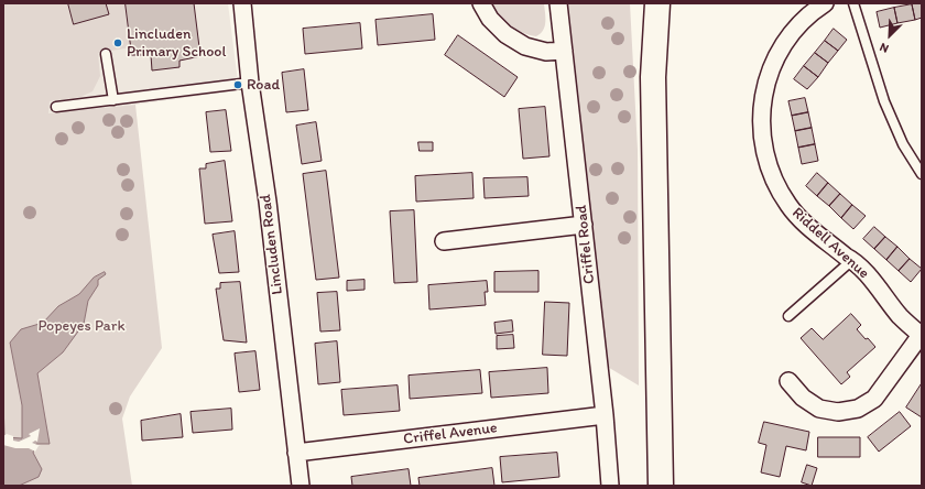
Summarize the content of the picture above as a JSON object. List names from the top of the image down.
{
  "streets": {
    "street": [
      "Riddell Avenue",
      "Lincluden Road",
      "Criffel Road",
      "Criffel Avenue"
    ]
  },
  "crossings": [
    ["Lincluden Road", "Criffel Avenue"],
    ["Criffel Road", "Criffel Avenue"]
  ],
  "parks": ["Popeyes Park"],
  "places": ["Lincluden Primary School", "Road"],
  "north": "bottom left"
}
